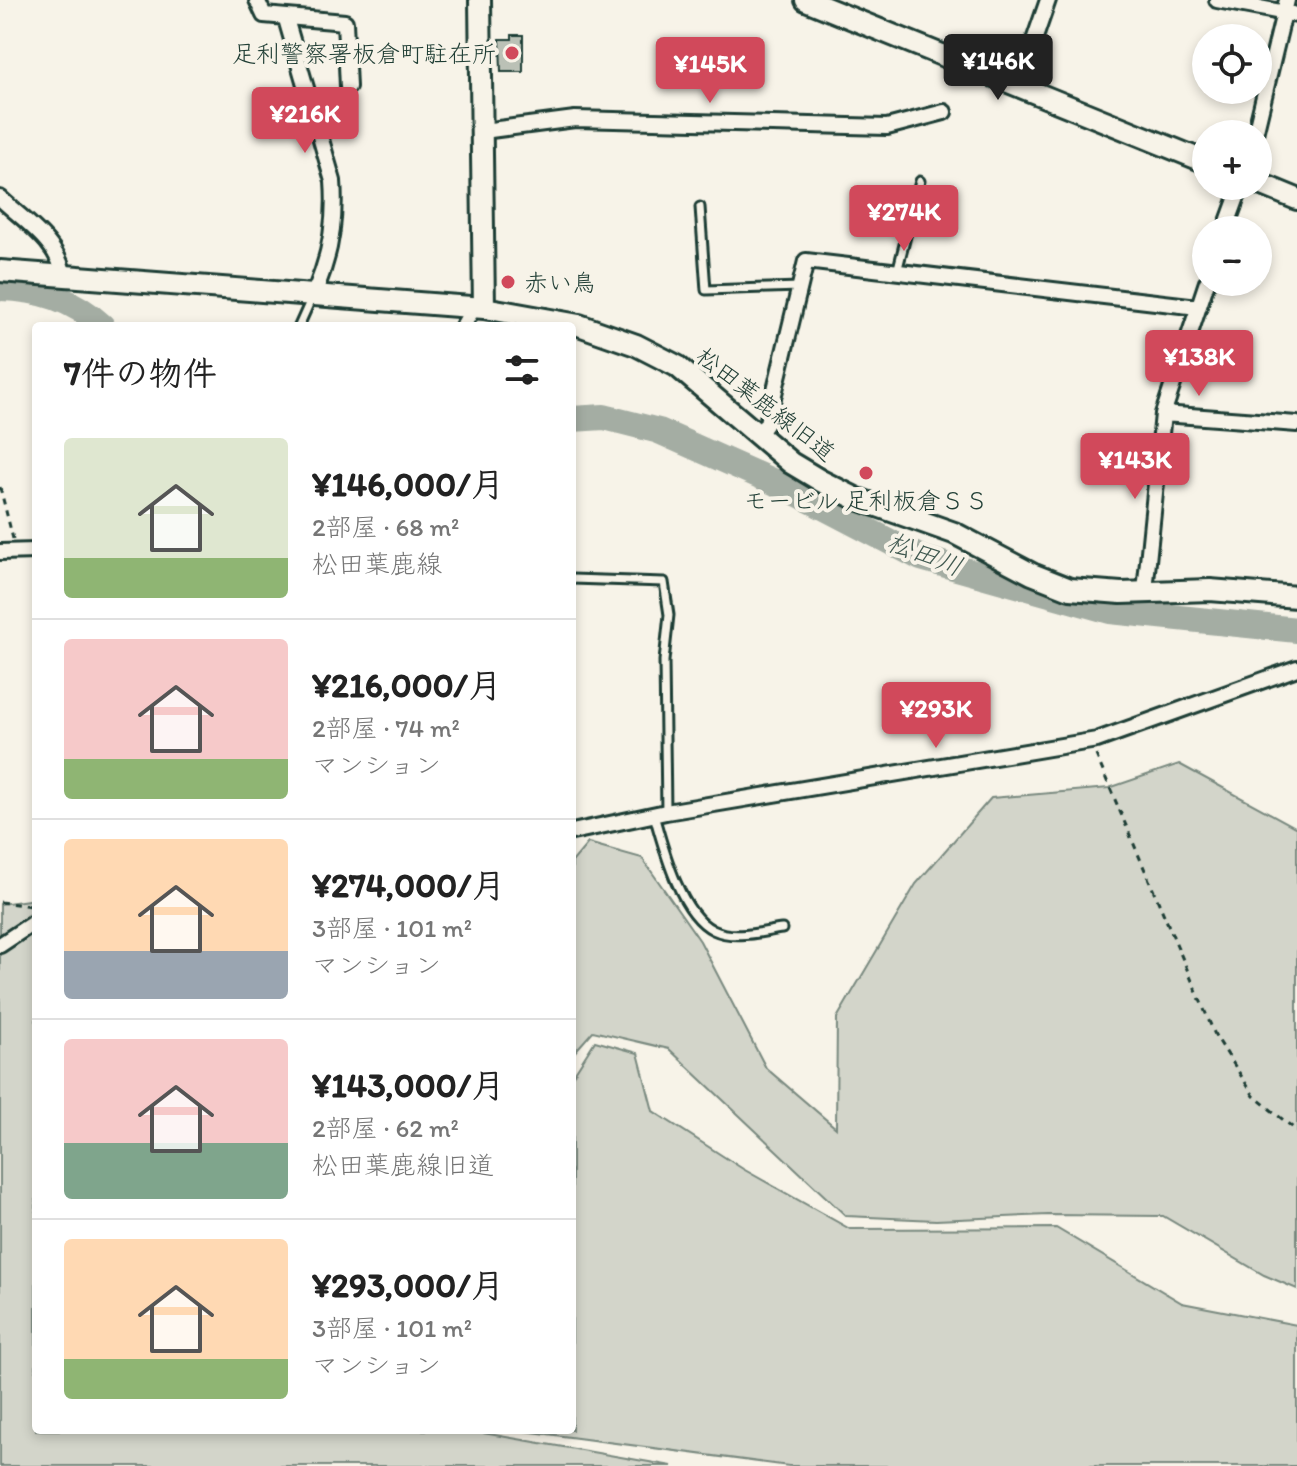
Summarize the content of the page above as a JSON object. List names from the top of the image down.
{
  "streets": {
    "street": ["松田葉鹿線旧道"]
  },
  "water": ["松田川"],
  "places": ["足利警察署板倉町駐在所", "赤い鳥", "モービル 足利板倉ＳＳ"],
  "page": {
    "map_buttons": ["+", "−"],
    "price": [
      "¥146K",
      "¥145K",
      "¥216K",
      "¥274K",
      "¥138K",
      "¥143K",
      "¥293K"
    ],
    "heading": "7件の物件",
    "list": [
      {
        "name": "¥146,000/月",
        "note": "2部屋 · 68 m² · 松田葉鹿線"
      },
      {
        "name": "¥216,000/月",
        "note": "2部屋 · 74 m² · マンション"
      },
      {
        "name": "¥274,000/月",
        "note": "3部屋 · 101 m² · マンション"
      },
      {
        "name": "¥143,000/月",
        "note": "2部屋 · 62 m² · 松田葉鹿線旧道"
      },
      {
        "name": "¥293,000/月",
        "note": "3部屋 · 101 m² · マンション"
      }
    ]
  }
}
